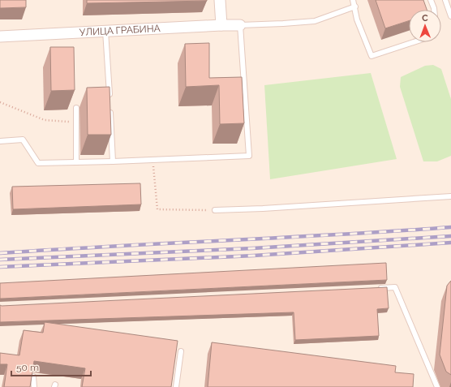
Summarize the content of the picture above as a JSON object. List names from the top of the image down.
{
  "streets": {
    "street": ["УЛИЦА ГРАБИНА"]
  },
  "scale_bar": "50 m",
  "north": "top"
}
